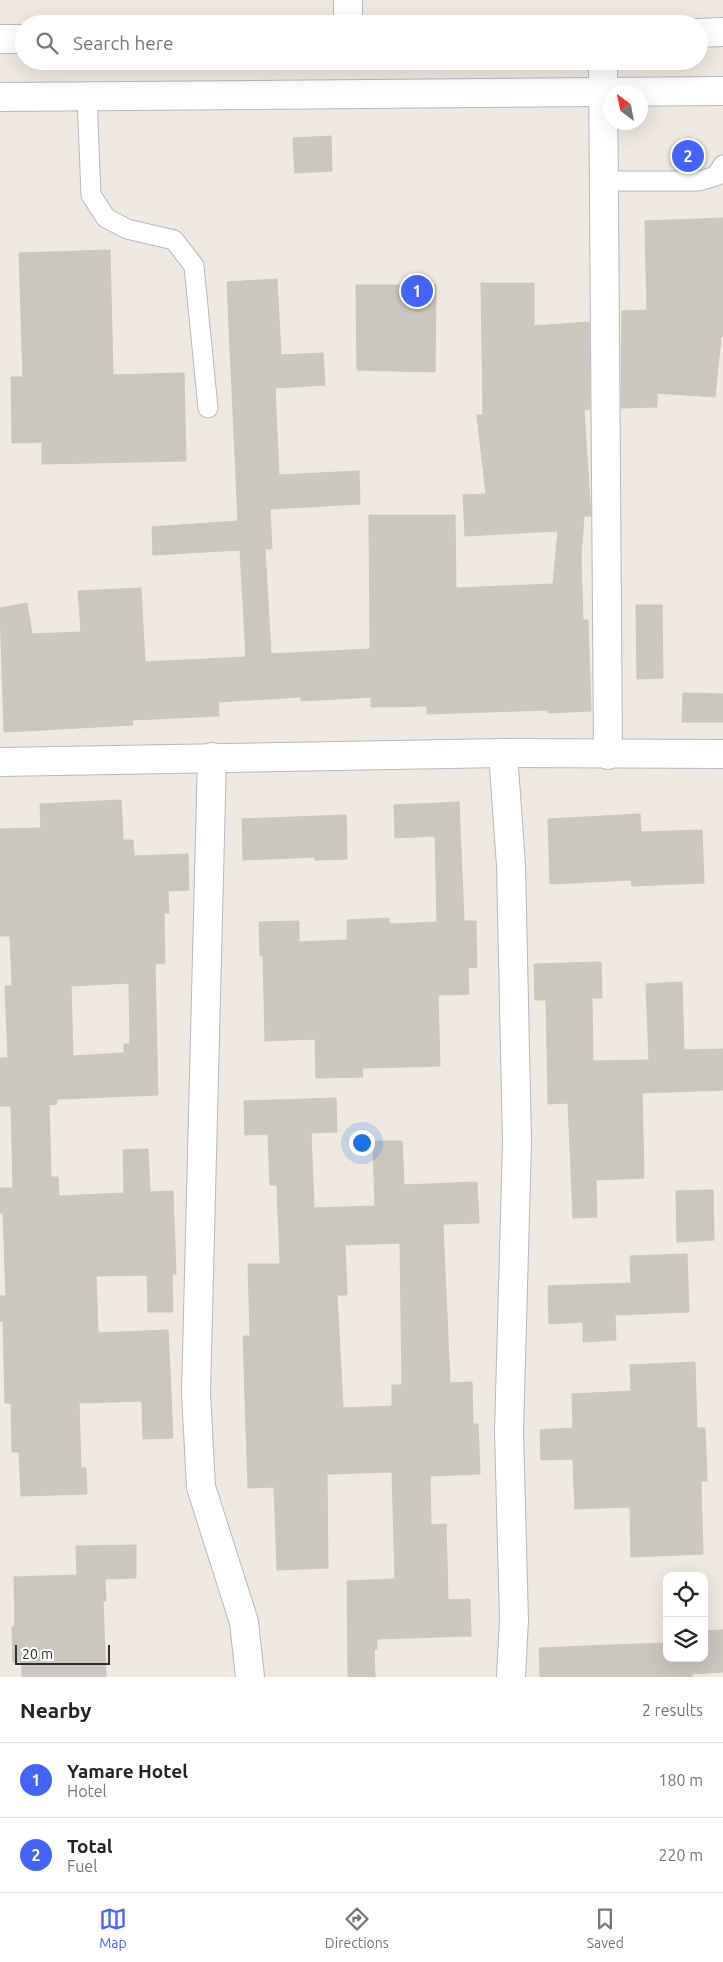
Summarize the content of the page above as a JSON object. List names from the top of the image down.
{
  "scale_bar": "20 m",
  "north": "top left",
  "page": {
    "search": "Search here",
    "pins": ["2", "1"],
    "scale": "20 m",
    "heading": ["Nearby", "2 results"],
    "list": [
      {
        "mark": "1",
        "name": "Yamare Hotel",
        "note": "Hotel",
        "value": "180 m"
      },
      {
        "mark": "2",
        "name": "Total",
        "note": "Fuel",
        "value": "220 m"
      }
    ],
    "nav": ["Map", "Directions", "Saved"]
  }
}
